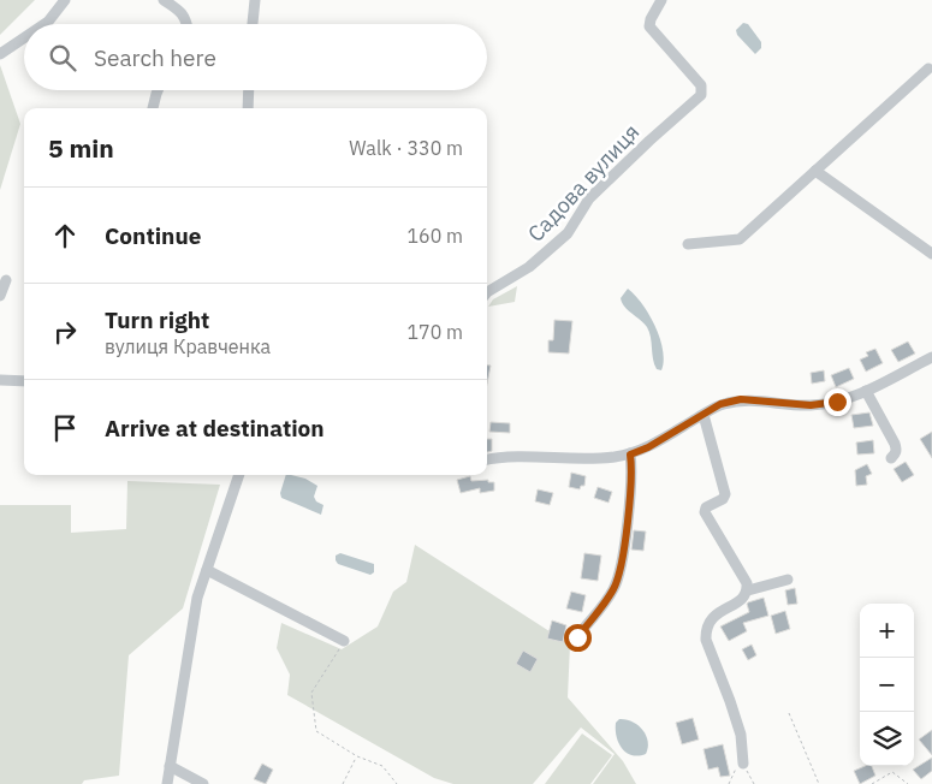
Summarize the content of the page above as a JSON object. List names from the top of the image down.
{
  "streets": {
    "street": ["Садова вулиця"]
  },
  "page": {
    "search": "Search here",
    "heading": ["5 min", "Walk · 330 m"],
    "list": [
      ["Continue", "160 m"],
      ["Turn right", "вулиця Кравченка", "170 m"],
      "Arrive at destination"
    ],
    "map_buttons": ["+", "−"]
  }
}
